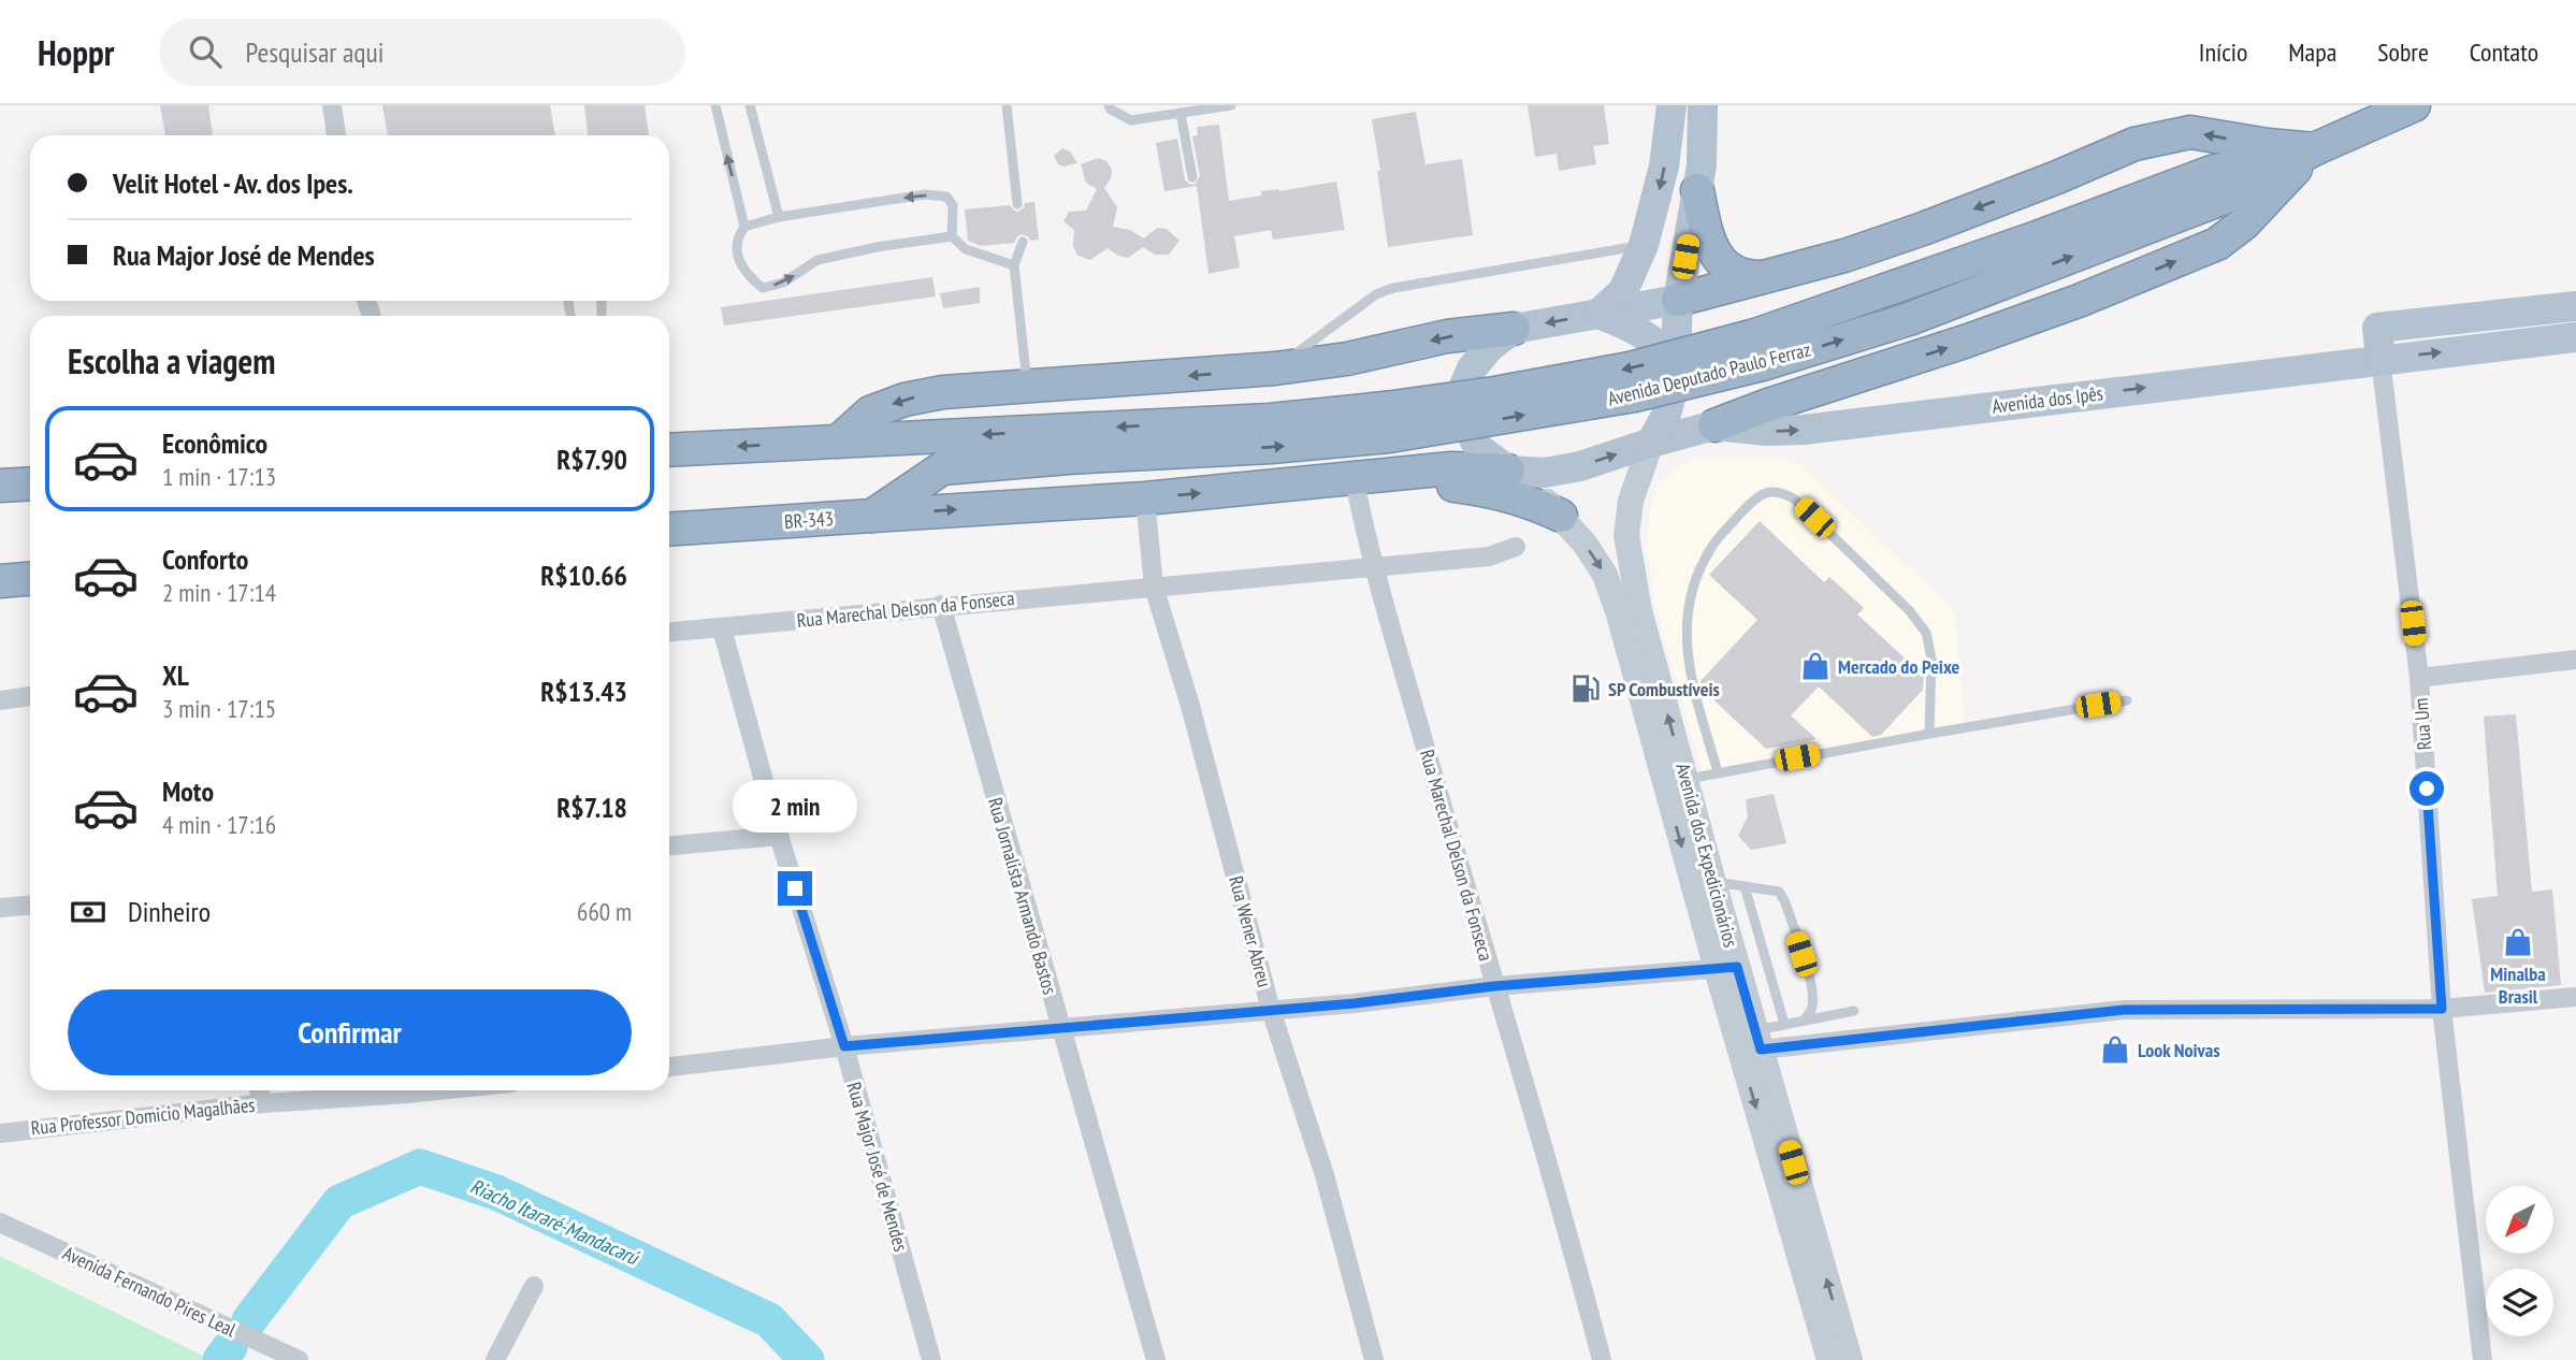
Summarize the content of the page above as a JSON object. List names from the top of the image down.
{
  "streets": {
    "highway": ["Avenida Deputado Paulo Ferraz", "BR-343"],
    "main road": ["Avenida dos Ipês", "Avenida dos Expedicionários"],
    "street": [
      "Rua Marechal Delson da Fonseca",
      "Rua Um",
      "Rua Jornalista Armando Bastos",
      "Rua Wener Abreu",
      "Rua Professor Domicio Magalhães",
      "Rua Major José de Mendes",
      "Avenida Fernando Pires Leal"
    ]
  },
  "crossings": [
    ["Avenida dos Ipês", "Rua Um"],
    ["BR-343", "Rua Marechal Delson da Fonseca"],
    ["BR-343", "Rua Wener Abreu"],
    ["Rua Marechal Delson da Fonseca", "Rua Jornalista Armando Bastos"],
    ["Rua Marechal Delson da Fonseca", "Rua Wener Abreu"],
    ["Rua Marechal Delson da Fonseca", "Rua Major José de Mendes"]
  ],
  "one_way": ["Avenida dos Ipês"],
  "water": ["Riacho Itararé-Mandacarú"],
  "places": {
    "shop": ["Mercado do Peixe", "Minalba Brasil", "Look Noivas"],
    "fuel station": ["SP Combustíveis"]
  },
  "north": "bottom left",
  "page": {
    "header": "Hoppr",
    "search": "Pesquisar aqui",
    "nav": [
      "Início",
      "Mapa",
      "Sobre",
      "Contato"
    ],
    "banner": ["Velit Hotel - Av. dos Ipes.", "Rua Major José de Mendes"],
    "heading": "Escolha a viagem",
    "list": [
      {
        "name": "Econômico",
        "note": "1 min · 17:13",
        "value": "R$7.90"
      },
      {
        "name": "Conforto",
        "note": "2 min · 17:14",
        "value": "R$10.66"
      },
      {
        "name": "XL",
        "note": "3 min · 17:15",
        "value": "R$13.43"
      },
      {
        "name": "Moto",
        "note": "4 min · 17:16",
        "value": "R$7.18"
      }
    ],
    "bubble": "2 min",
    "pay": ["Dinheiro", "660 m"],
    "buttons": "Confirmar"
  }
}
